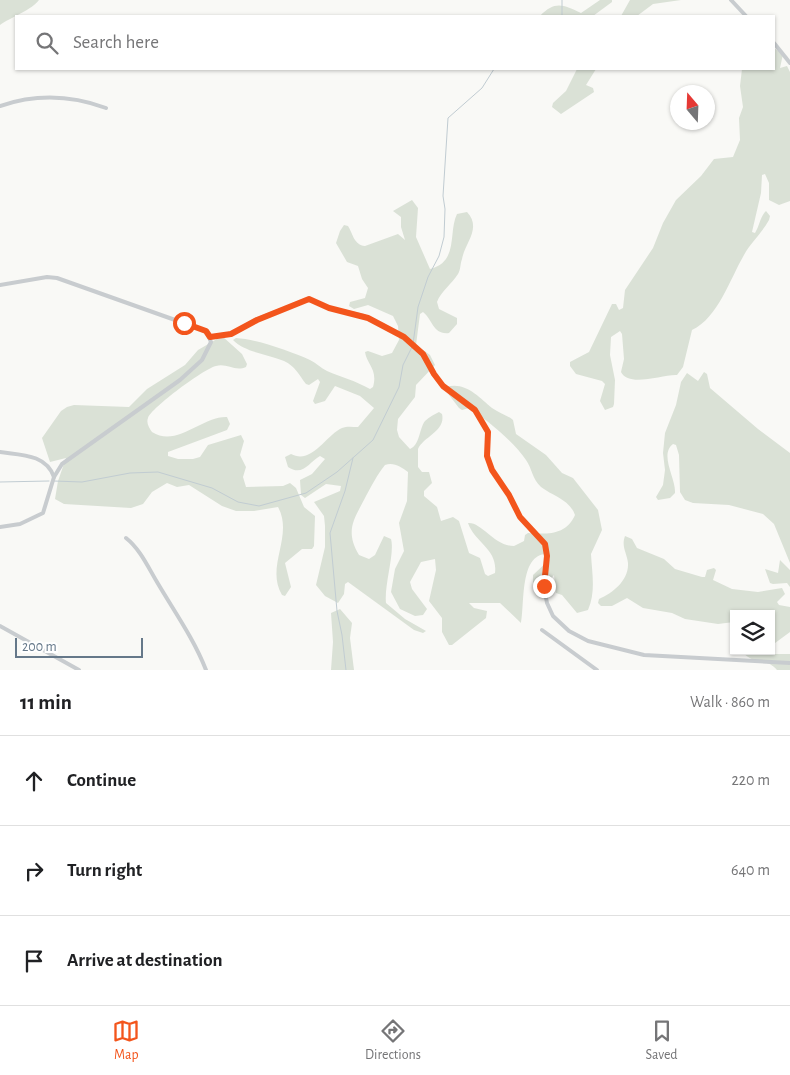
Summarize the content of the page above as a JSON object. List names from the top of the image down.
{
  "scale_bar": "200 m",
  "north": "top",
  "page": {
    "search": "Search here",
    "scale": "200 m",
    "heading": ["11 min", "Walk · 860 m"],
    "list": [
      ["Continue", "220 m"],
      ["Turn right", "640 m"],
      "Arrive at destination"
    ],
    "nav": ["Map", "Directions", "Saved"]
  }
}
